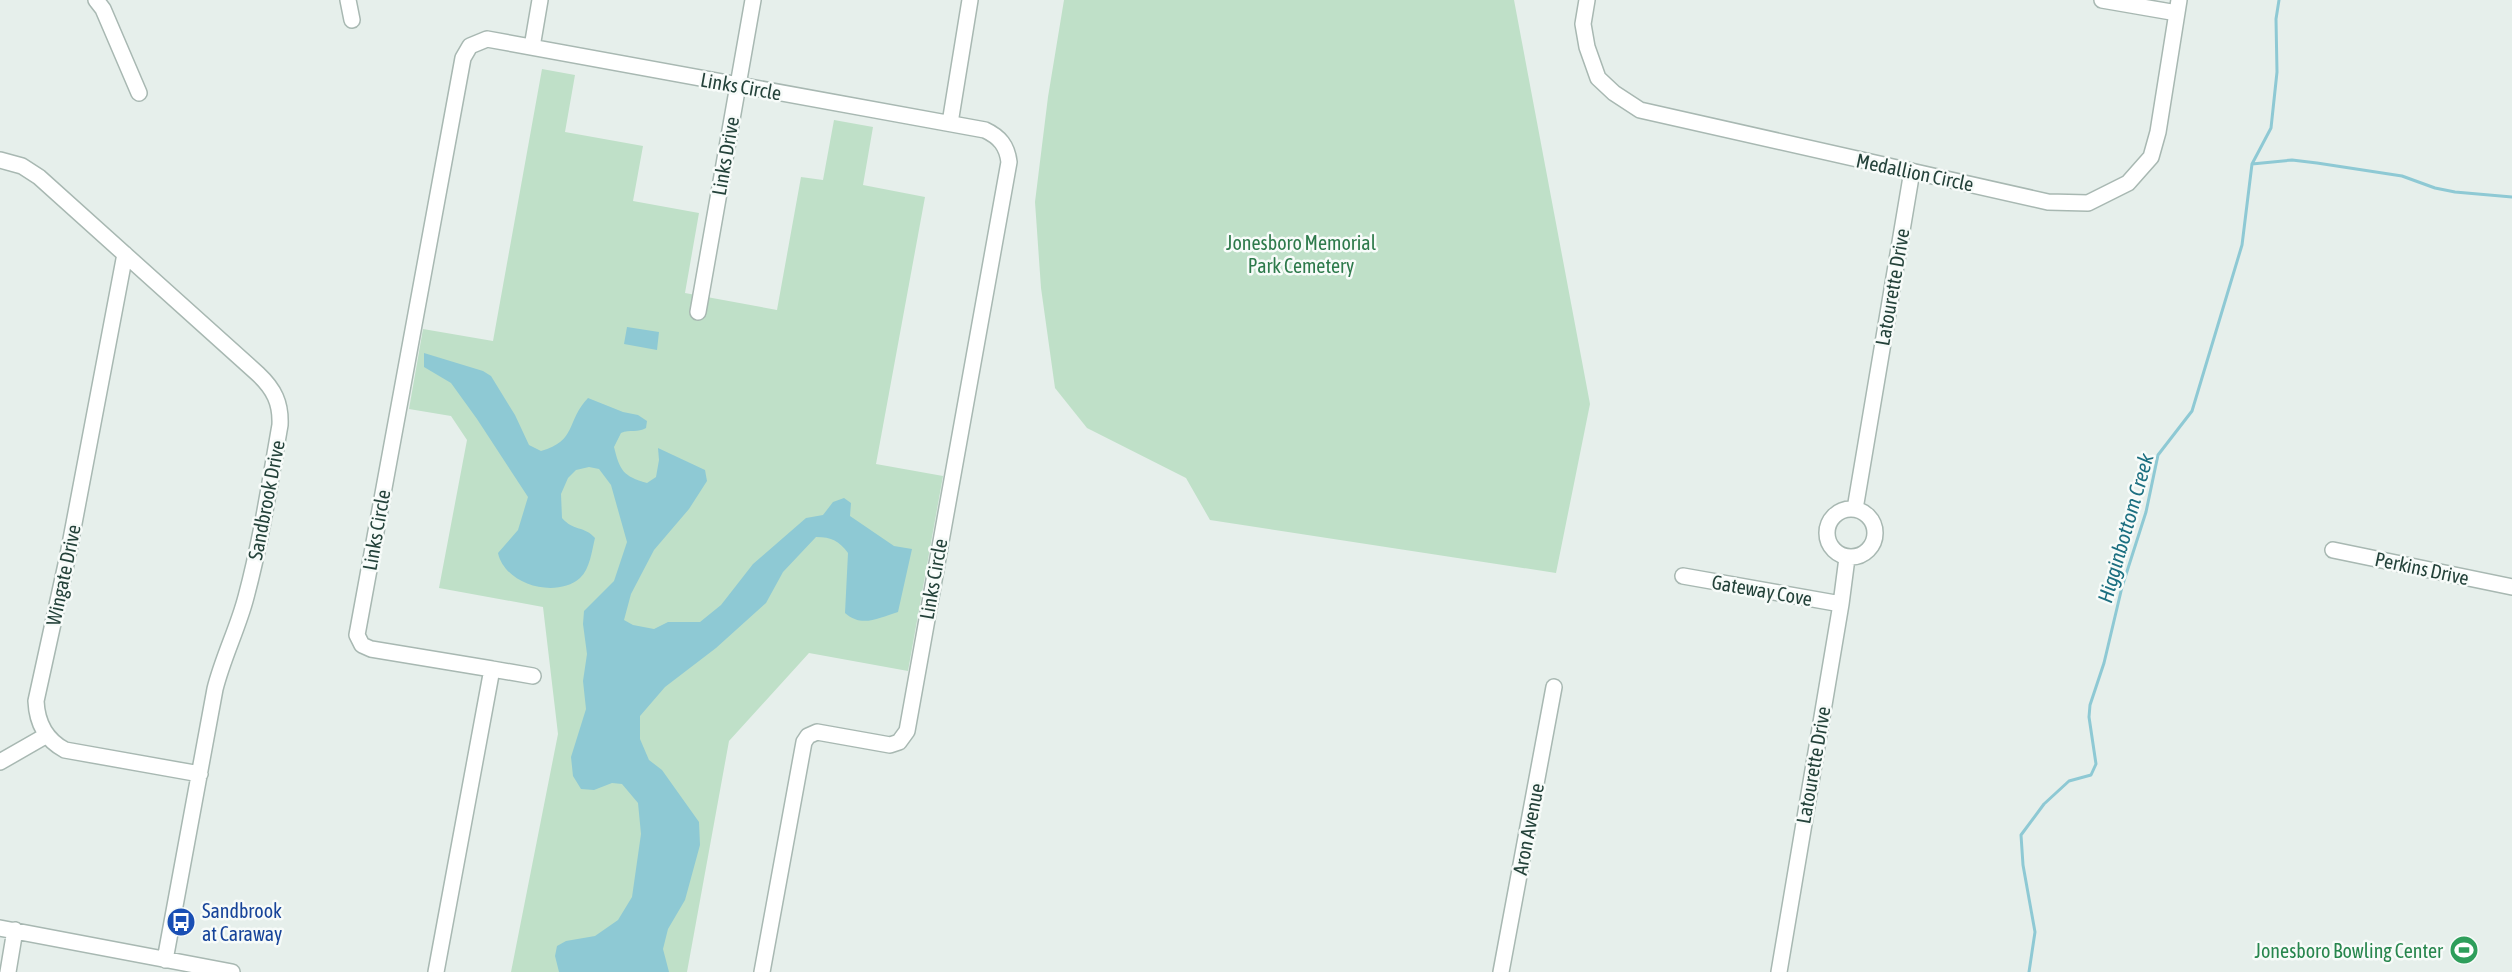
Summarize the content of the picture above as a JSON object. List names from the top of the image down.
{
  "streets": {
    "street": [
      "Links Circle",
      "Links Drive",
      "Medallion Circle",
      "Latourette Drive",
      "Sandbrook Drive",
      "Perkins Drive",
      "Wingate Drive",
      "Gateway Cove",
      "Aron Avenue"
    ]
  },
  "crossings": [
    ["Links Circle", "Links Drive"],
    ["Medallion Circle", "Latourette Drive"],
    ["Latourette Drive", "Gateway Cove"],
    ["Sandbrook Drive", "Wingate Drive"]
  ],
  "water": ["Higginbottom Creek"],
  "parks": ["Jonesboro Memorial Park Cemetery"],
  "places": {
    "bus stop": ["Sandbrook at Caraway"],
    "sports": ["Jonesboro Bowling Center"]
  }
}
